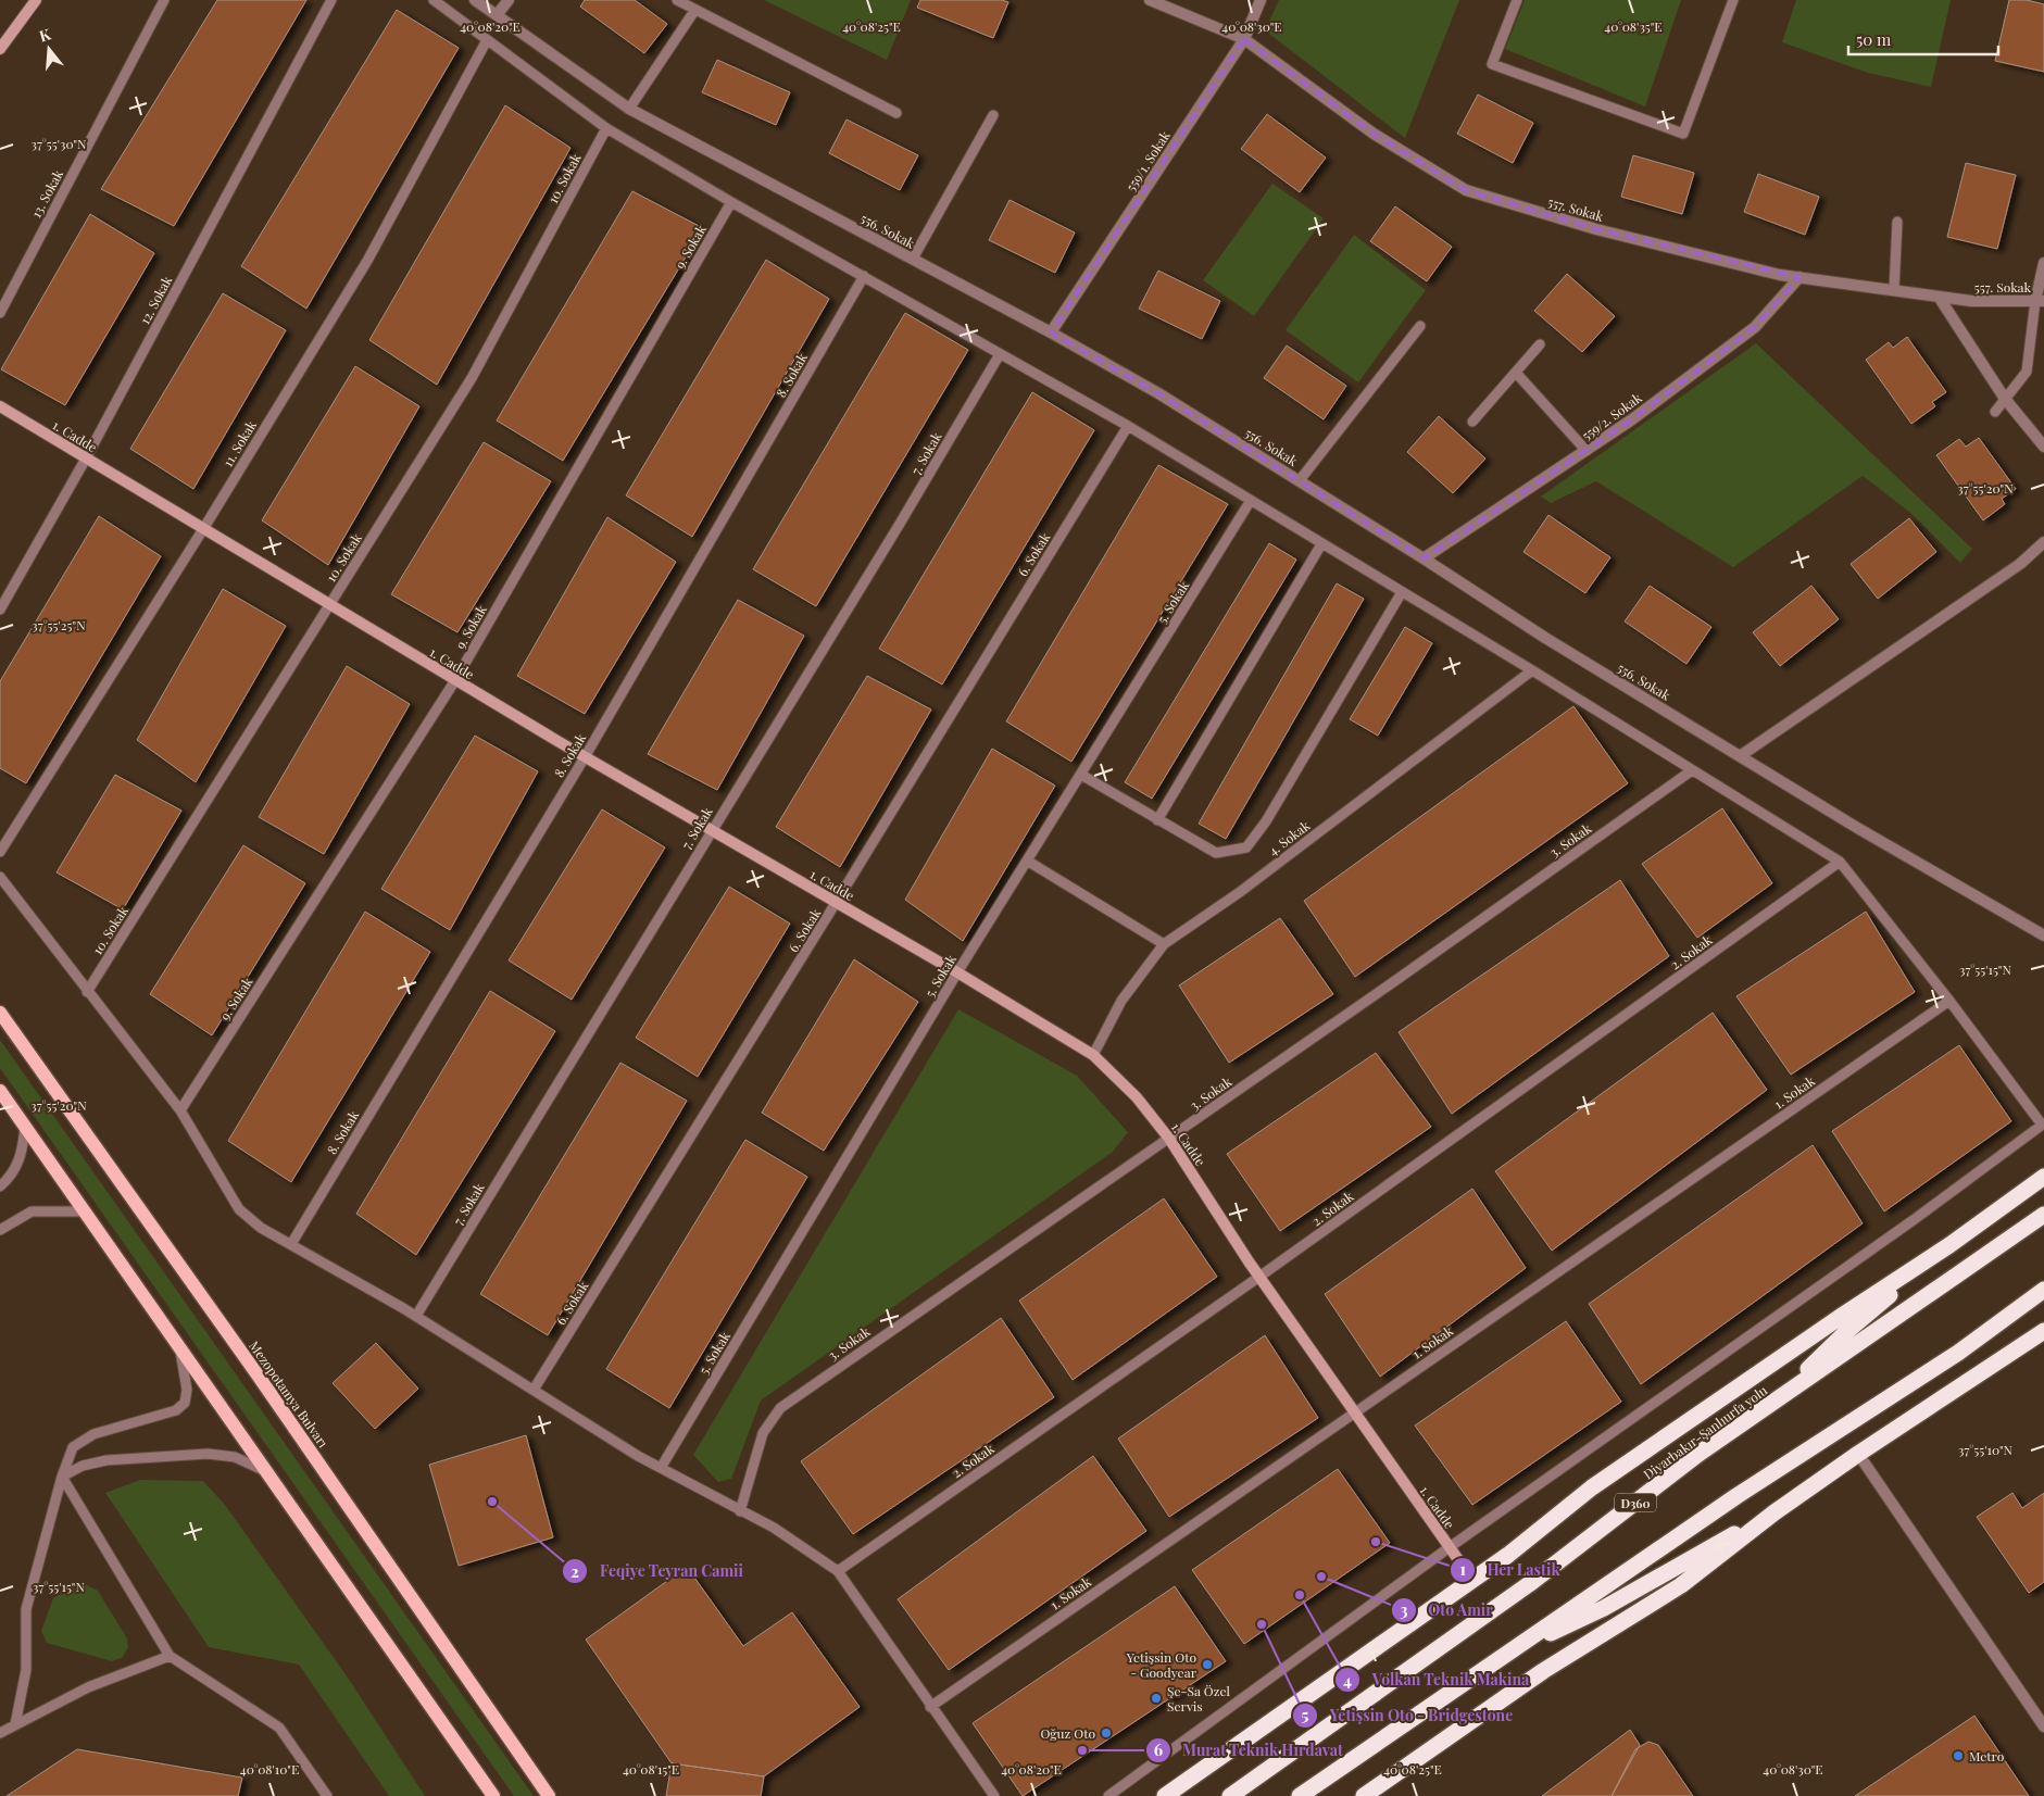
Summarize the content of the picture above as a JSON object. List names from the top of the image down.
{
  "streets": {
    "highway": ["Diyarbakır-Şanlıurfa yolu", "D360"],
    "main road": ["Mezopotamya Bulvarı"],
    "street": [
      "559/1. Sokak",
      "557. Sokak",
      "556. Sokak",
      "559/2. Sokak",
      "1. Cadde"
    ],
    "lane": [
      "10. Sokak",
      "13. Sokak",
      "9. Sokak",
      "12. Sokak",
      "8. Sokak",
      "11. Sokak",
      "7. Sokak",
      "6. Sokak",
      "5. Sokak",
      "4. Sokak",
      "3. Sokak",
      "2. Sokak",
      "1. Sokak"
    ]
  },
  "crossings": [
    ["559/1. Sokak", "557. Sokak"],
    ["559/1. Sokak", "556. Sokak"],
    ["10. Sokak", "1. Cadde"],
    ["557. Sokak", "559/2. Sokak"],
    ["556. Sokak", "559/2. Sokak"],
    ["9. Sokak", "1. Cadde"],
    ["12. Sokak", "1. Cadde"],
    ["8. Sokak", "1. Cadde"],
    ["1. Cadde", "11. Sokak"],
    ["1. Cadde", "7. Sokak"],
    ["1. Cadde", "6. Sokak"],
    ["1. Cadde", "5. Sokak"],
    ["1. Cadde", "4. Sokak"],
    ["1. Cadde", "3. Sokak"],
    ["1. Cadde", "2. Sokak"],
    ["1. Cadde", "1. Sokak"]
  ],
  "places": [
    "Feqiye Teyran Camii",
    "Her Lastik",
    "Oto Amir",
    "Volkan Teknik Makina",
    "Yetişsin Oto - Bridgestone",
    "Yetişsin Oto - Goodyear",
    "Şe-Sa Özel Servis",
    "Oğuz Oto",
    "Murat Teknik Hırdavat",
    "Metro"
  ],
  "scale_bar": "50 m",
  "north": "top",
  "coordinates": [
    "40°08'20\"E",
    "40°08'25\"E",
    "40°08'30\"E",
    "40°08'35\"E",
    "37°55'30\"N",
    "37°55'20\"N",
    "37°55'25\"N",
    "37°55'15\"N",
    "37°55'10\"N",
    "40°08'10\"E",
    "40°08'15\"E"
  ]
}
